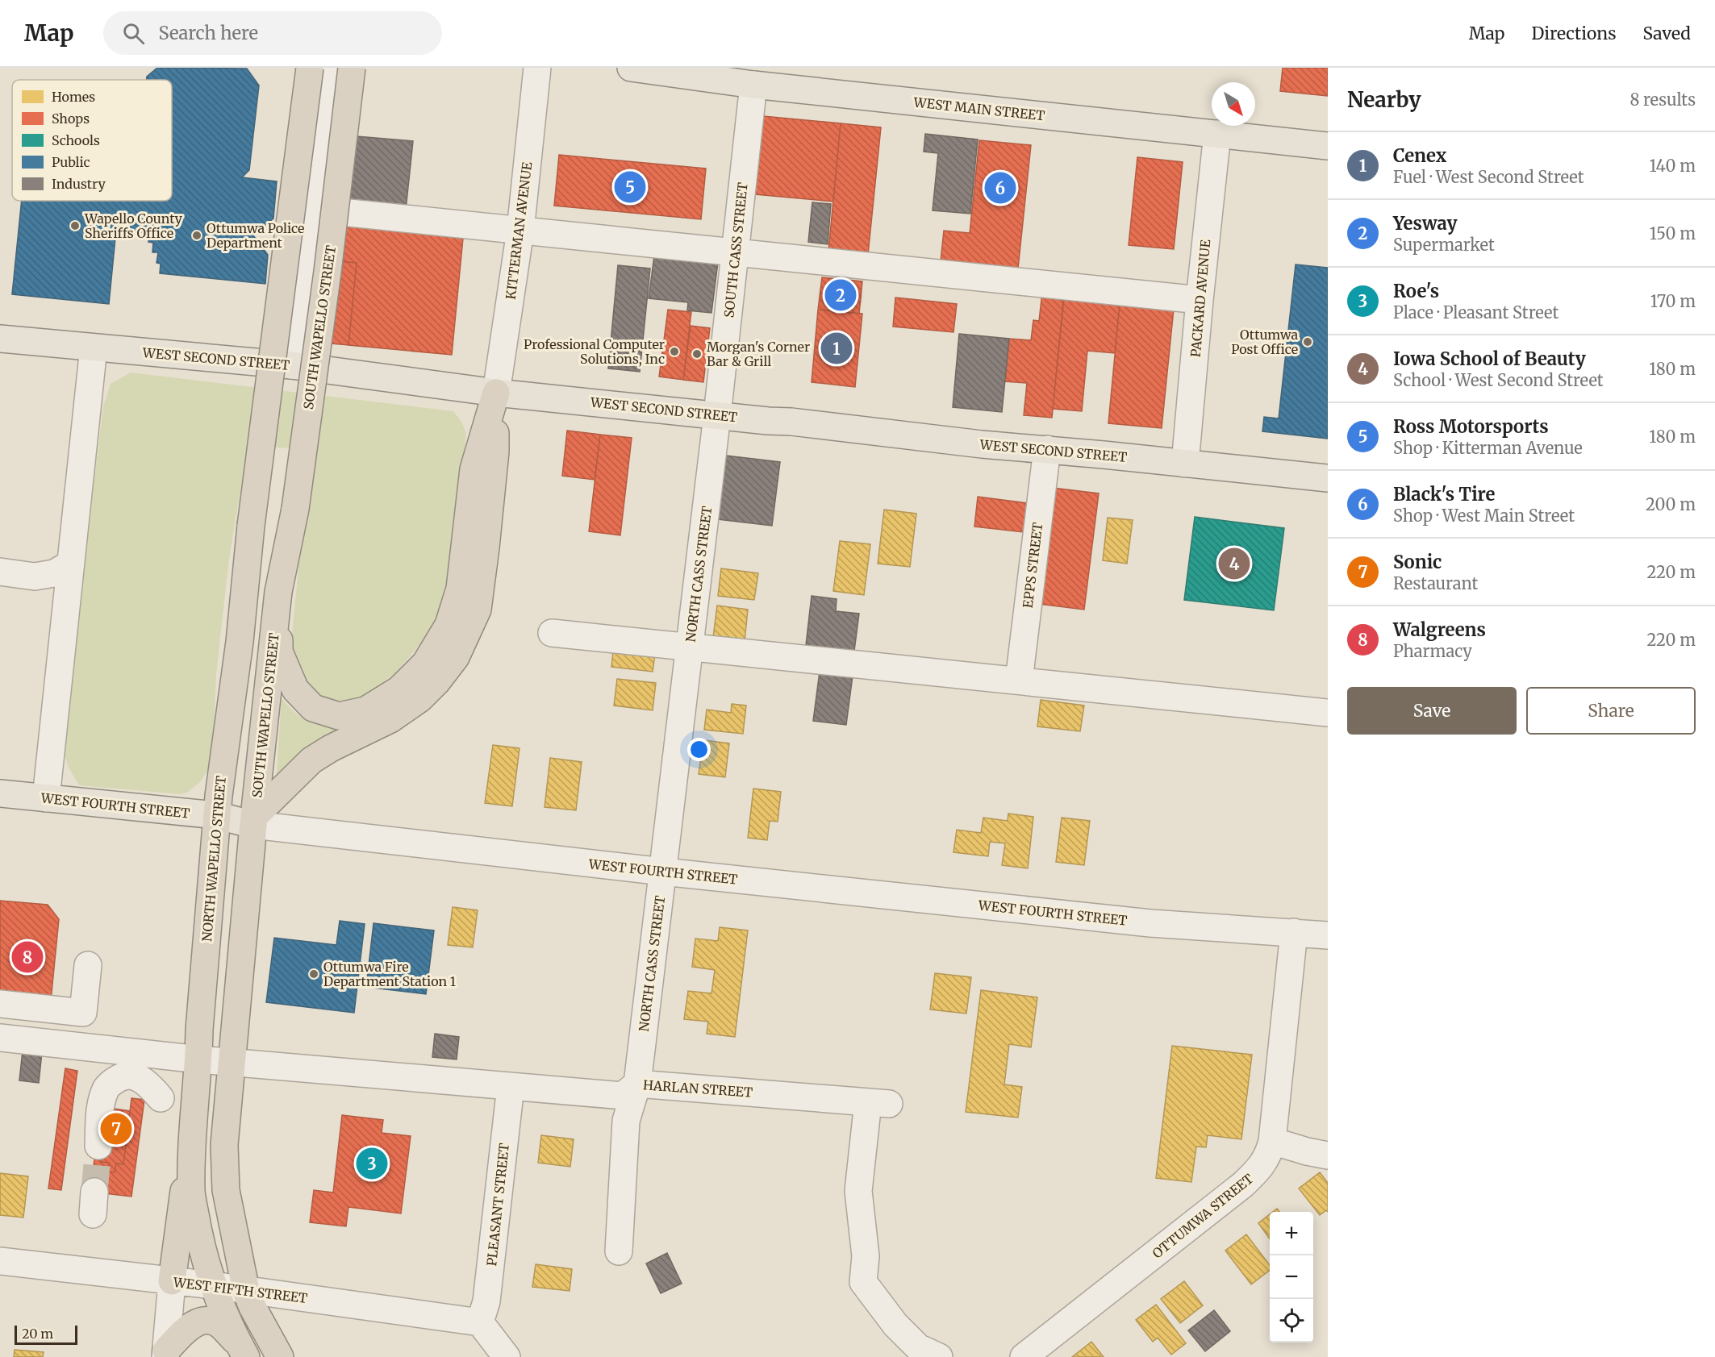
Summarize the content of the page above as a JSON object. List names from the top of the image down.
{
  "streets": {
    "highway": ["SOUTH WAPELLO STREET", "NORTH WAPELLO STREET"],
    "main road": ["WEST MAIN STREET", "WEST SECOND STREET", "WEST FOURTH STREET"],
    "street": [
      "KITTERMAN AVENUE",
      "SOUTH CASS STREET",
      "PACKARD AVENUE",
      "EPPS STREET",
      "NORTH CASS STREET",
      "HARLAN STREET",
      "PLEASANT STREET",
      "OTTUMWA STREET",
      "WEST FIFTH STREET"
    ]
  },
  "crossings": [
    ["WEST MAIN STREET", "SOUTH CASS STREET"],
    ["WEST MAIN STREET", "PACKARD AVENUE"],
    ["KITTERMAN AVENUE", "WEST SECOND STREET"],
    ["SOUTH CASS STREET", "WEST SECOND STREET"],
    ["SOUTH CASS STREET", "NORTH CASS STREET"],
    ["PACKARD AVENUE", "WEST SECOND STREET"],
    ["SOUTH WAPELLO STREET", "WEST SECOND STREET"],
    ["SOUTH WAPELLO STREET", "WEST FOURTH STREET"],
    ["SOUTH WAPELLO STREET", "HARLAN STREET"],
    ["SOUTH WAPELLO STREET", "WEST FIFTH STREET"],
    ["WEST SECOND STREET", "EPPS STREET"],
    ["WEST SECOND STREET", "NORTH CASS STREET"],
    ["NORTH CASS STREET", "WEST FOURTH STREET"],
    ["NORTH CASS STREET", "HARLAN STREET"],
    ["WEST FOURTH STREET", "NORTH WAPELLO STREET"],
    ["WEST FOURTH STREET", "OTTUMWA STREET"],
    ["NORTH WAPELLO STREET", "HARLAN STREET"],
    ["NORTH WAPELLO STREET", "WEST FIFTH STREET"],
    ["HARLAN STREET", "PLEASANT STREET"],
    ["PLEASANT STREET", "WEST FIFTH STREET"]
  ],
  "places": [
    "Wapello County Sheriffs Office",
    "Ottumwa Police Department",
    "Ottumwa Post Office",
    "Professional Computer Solutions, Inc",
    "Morgan's Corner Bar & Grill",
    "Ottumwa Fire Department Station 1"
  ],
  "legend": [
    "Homes",
    "Shops",
    "Schools",
    "Public",
    "Industry"
  ],
  "scale_bar": "20 m",
  "north": "bottom right",
  "page": {
    "header": "Map",
    "search": "Search here",
    "nav": ["Map", "Directions", "Saved"],
    "heading": ["Nearby", "8 results"],
    "list": [
      {
        "mark": "1",
        "name": "Cenex",
        "note": "Fuel · West Second Street",
        "value": "140 m"
      },
      {
        "mark": "2",
        "name": "Yesway",
        "note": "Supermarket",
        "value": "150 m"
      },
      {
        "mark": "3",
        "name": "Roe's",
        "note": "Place · Pleasant Street",
        "value": "170 m"
      },
      {
        "mark": "4",
        "name": "Iowa School of Beauty",
        "note": "School · West Second Street",
        "value": "180 m"
      },
      {
        "mark": "5",
        "name": "Ross Motorsports",
        "note": "Shop · Kitterman Avenue",
        "value": "180 m"
      },
      {
        "mark": "6",
        "name": "Black's Tire",
        "note": "Shop · West Main Street",
        "value": "200 m"
      },
      {
        "mark": "7",
        "name": "Sonic",
        "note": "Restaurant",
        "value": "220 m"
      },
      {
        "mark": "8",
        "name": "Walgreens",
        "note": "Pharmacy",
        "value": "220 m"
      }
    ],
    "pins": [
      "5",
      "6",
      "2",
      "1",
      "4",
      "8",
      "7",
      "3"
    ],
    "buttons": ["Save", "Share"],
    "map_buttons": ["+", "−"],
    "scale": "20 m"
  }
}
